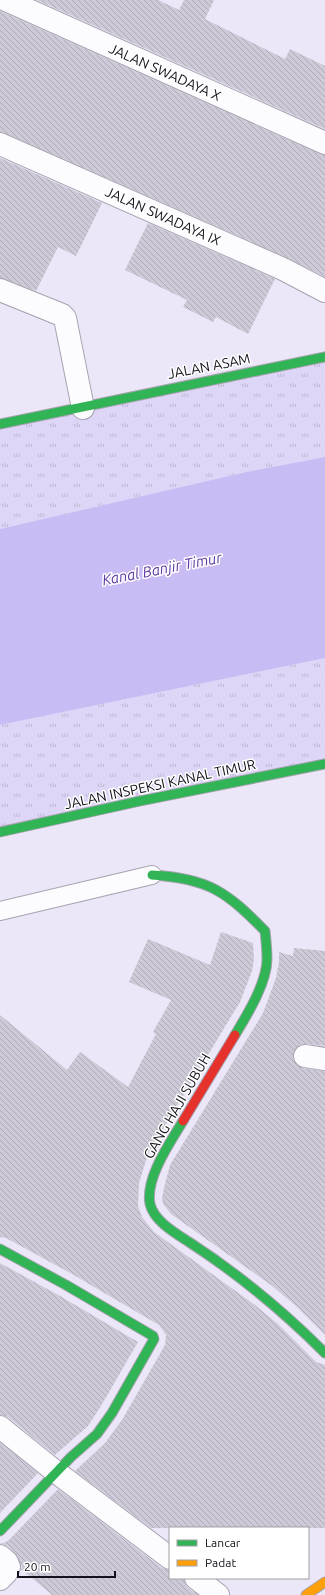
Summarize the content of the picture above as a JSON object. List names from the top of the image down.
{
  "streets": {
    "street": [
      "JALAN SWADAYA X",
      "JALAN SWADAYA IX",
      "JALAN ASAM",
      "JALAN INSPEKSI KANAL TIMUR",
      "GANG HAJI SUBUH"
    ]
  },
  "water": ["Kanal Banjir Timur"],
  "legend": ["Lancar", "Padat"],
  "scale_bar": "20 m"
}
